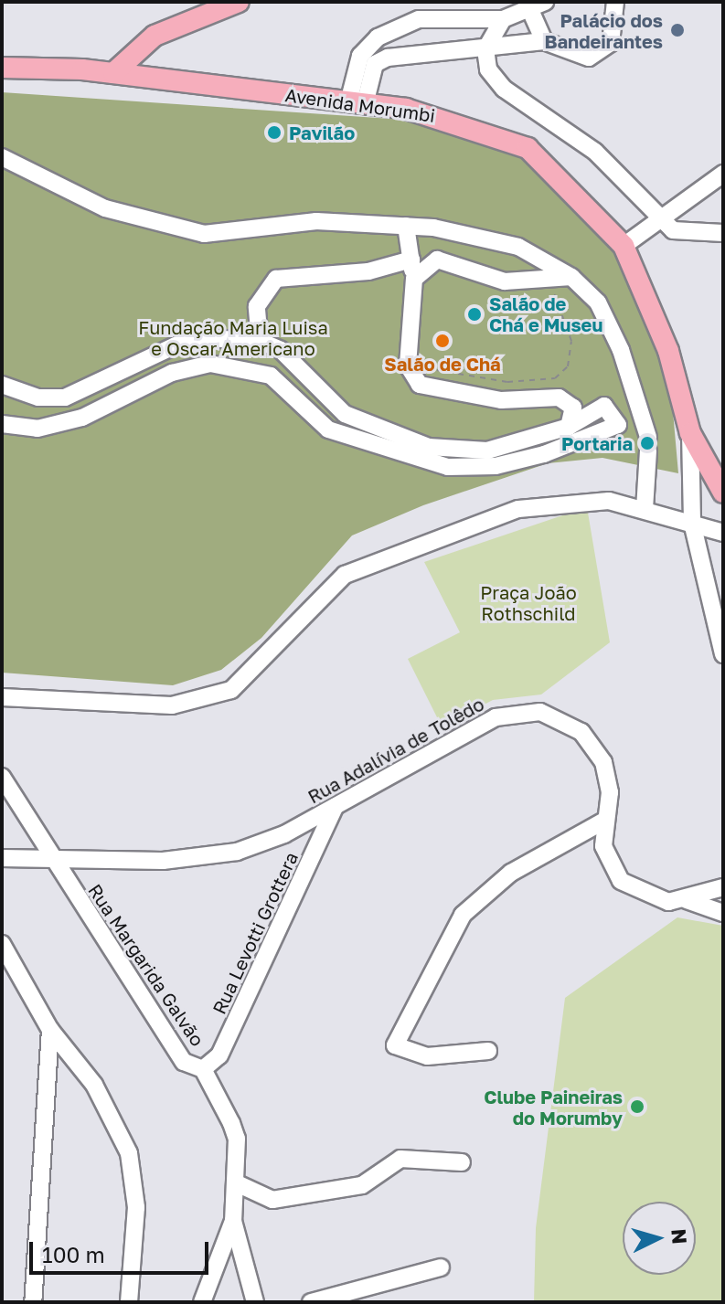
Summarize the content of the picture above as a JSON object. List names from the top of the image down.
{
  "streets": {
    "main road": ["Avenida Morumbi"],
    "street": ["Rua Adalívia de Tolêdo", "Rua Levotti Grottera", "Rua Margarida Galvão"]
  },
  "crossings": [
    ["Rua Adalívia de Tolêdo", "Rua Levotti Grottera"],
    ["Rua Adalívia de Tolêdo", "Rua Margarida Galvão"],
    ["Rua Levotti Grottera", "Rua Margarida Galvão"]
  ],
  "parks": ["Fundação Maria Luisa e Oscar Americano", "Praça João Rothschild"],
  "places": [
    "Palácio dos Bandeirantes",
    "Pavilão",
    "Salão de Chá e Museu",
    "Salão de Chá",
    "Portaria",
    "Clube Paineiras do Morumby"
  ],
  "scale_bar": "100 m",
  "north": "right"
}
